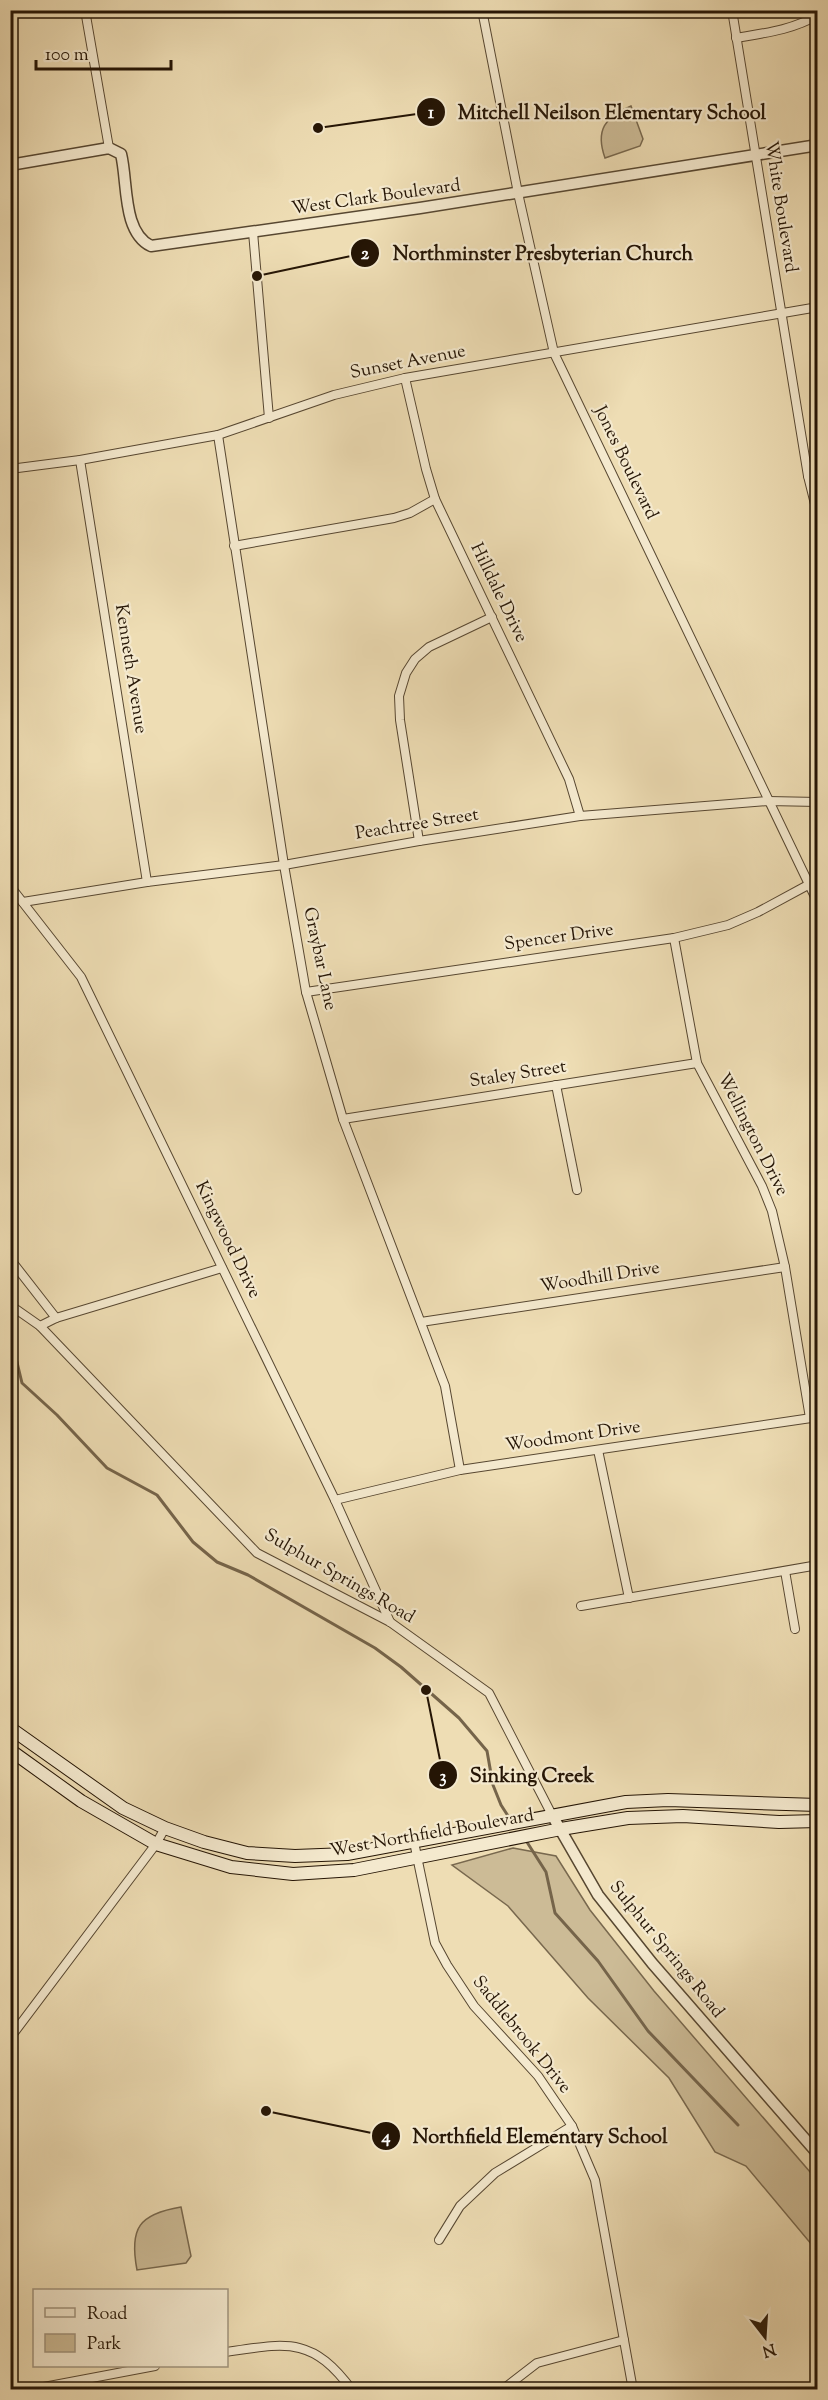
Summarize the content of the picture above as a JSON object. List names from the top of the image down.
{
  "streets": {
    "main road": ["West Northfield Boulevard"],
    "street": [
      "West Clark Boulevard",
      "White Boulevard",
      "Sunset Avenue",
      "Jones Boulevard",
      "Hilldale Drive",
      "Kenneth Avenue",
      "Peachtree Street",
      "Spencer Drive",
      "Graybar Lane",
      "Staley Street",
      "Wellington Drive",
      "Kingwood Drive",
      "Woodhill Drive",
      "Woodmont Drive",
      "Sulphur Springs Road",
      "Saddlebrook Drive"
    ]
  },
  "crossings": [
    ["West Clark Boulevard", "White Boulevard"],
    ["West Clark Boulevard", "Jones Boulevard"],
    ["White Boulevard", "Sunset Avenue"],
    ["Sunset Avenue", "Jones Boulevard"],
    ["Sunset Avenue", "Hilldale Drive"],
    ["Sunset Avenue", "Kenneth Avenue"],
    ["Sunset Avenue", "Graybar Lane"],
    ["Jones Boulevard", "Peachtree Street"],
    ["Jones Boulevard", "Spencer Drive"],
    ["Hilldale Drive", "Peachtree Street"],
    ["Kenneth Avenue", "Peachtree Street"],
    ["Peachtree Street", "Graybar Lane"],
    ["Peachtree Street", "Kingwood Drive"],
    ["Spencer Drive", "Graybar Lane"],
    ["Spencer Drive", "Wellington Drive"],
    ["Graybar Lane", "Staley Street"],
    ["Graybar Lane", "Woodhill Drive"],
    ["Graybar Lane", "Woodmont Drive"],
    ["Staley Street", "Wellington Drive"],
    ["Wellington Drive", "Woodhill Drive"],
    ["Wellington Drive", "Woodmont Drive"],
    ["Kingwood Drive", "Woodmont Drive"],
    ["Kingwood Drive", "Sulphur Springs Road"],
    ["Sulphur Springs Road", "West Northfield Boulevard"],
    ["West Northfield Boulevard", "Saddlebrook Drive"]
  ],
  "places": [
    "Mitchell Neilson Elementary School",
    "Northminster Presbyterian Church",
    "Sinking Creek",
    "Northfield Elementary School"
  ],
  "legend": ["Road", "Park"],
  "scale_bar": "100 m",
  "north": "bottom"
}
